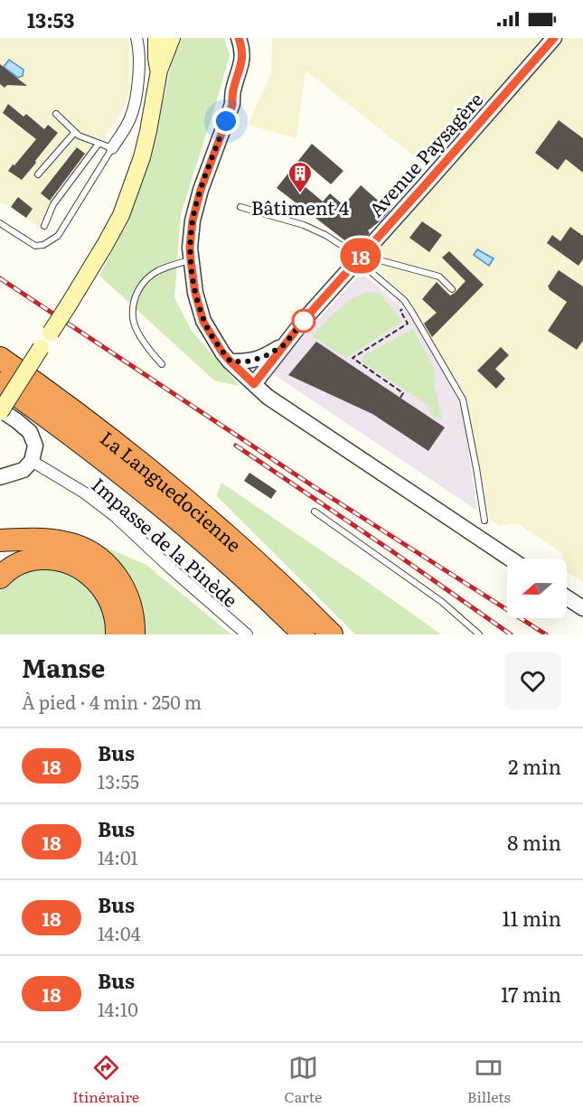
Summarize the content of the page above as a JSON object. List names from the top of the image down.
{
  "streets": {
    "highway": ["La Languedocienne"],
    "street": ["Avenue Paysagère", "Impasse de la Pinède"]
  },
  "places": {
    "building": ["Bâtiment 4"]
  },
  "lines": ["bus line 18"],
  "north": "left",
  "page": {
    "status": "13:53",
    "on_map": "18",
    "heading": ["Manse", "À pied · 4 min · 250 m"],
    "list": [
      {
        "mark": "18",
        "name": "Bus",
        "note": "13:55",
        "value": "2 min"
      },
      {
        "mark": "18",
        "name": "Bus",
        "note": "14:01",
        "value": "8 min"
      },
      {
        "mark": "18",
        "name": "Bus",
        "note": "14:04",
        "value": "11 min"
      },
      {
        "mark": "18",
        "name": "Bus",
        "note": "14:10",
        "value": "17 min"
      }
    ],
    "tabs": ["Itinéraire", "Carte", "Billets"]
  }
}
